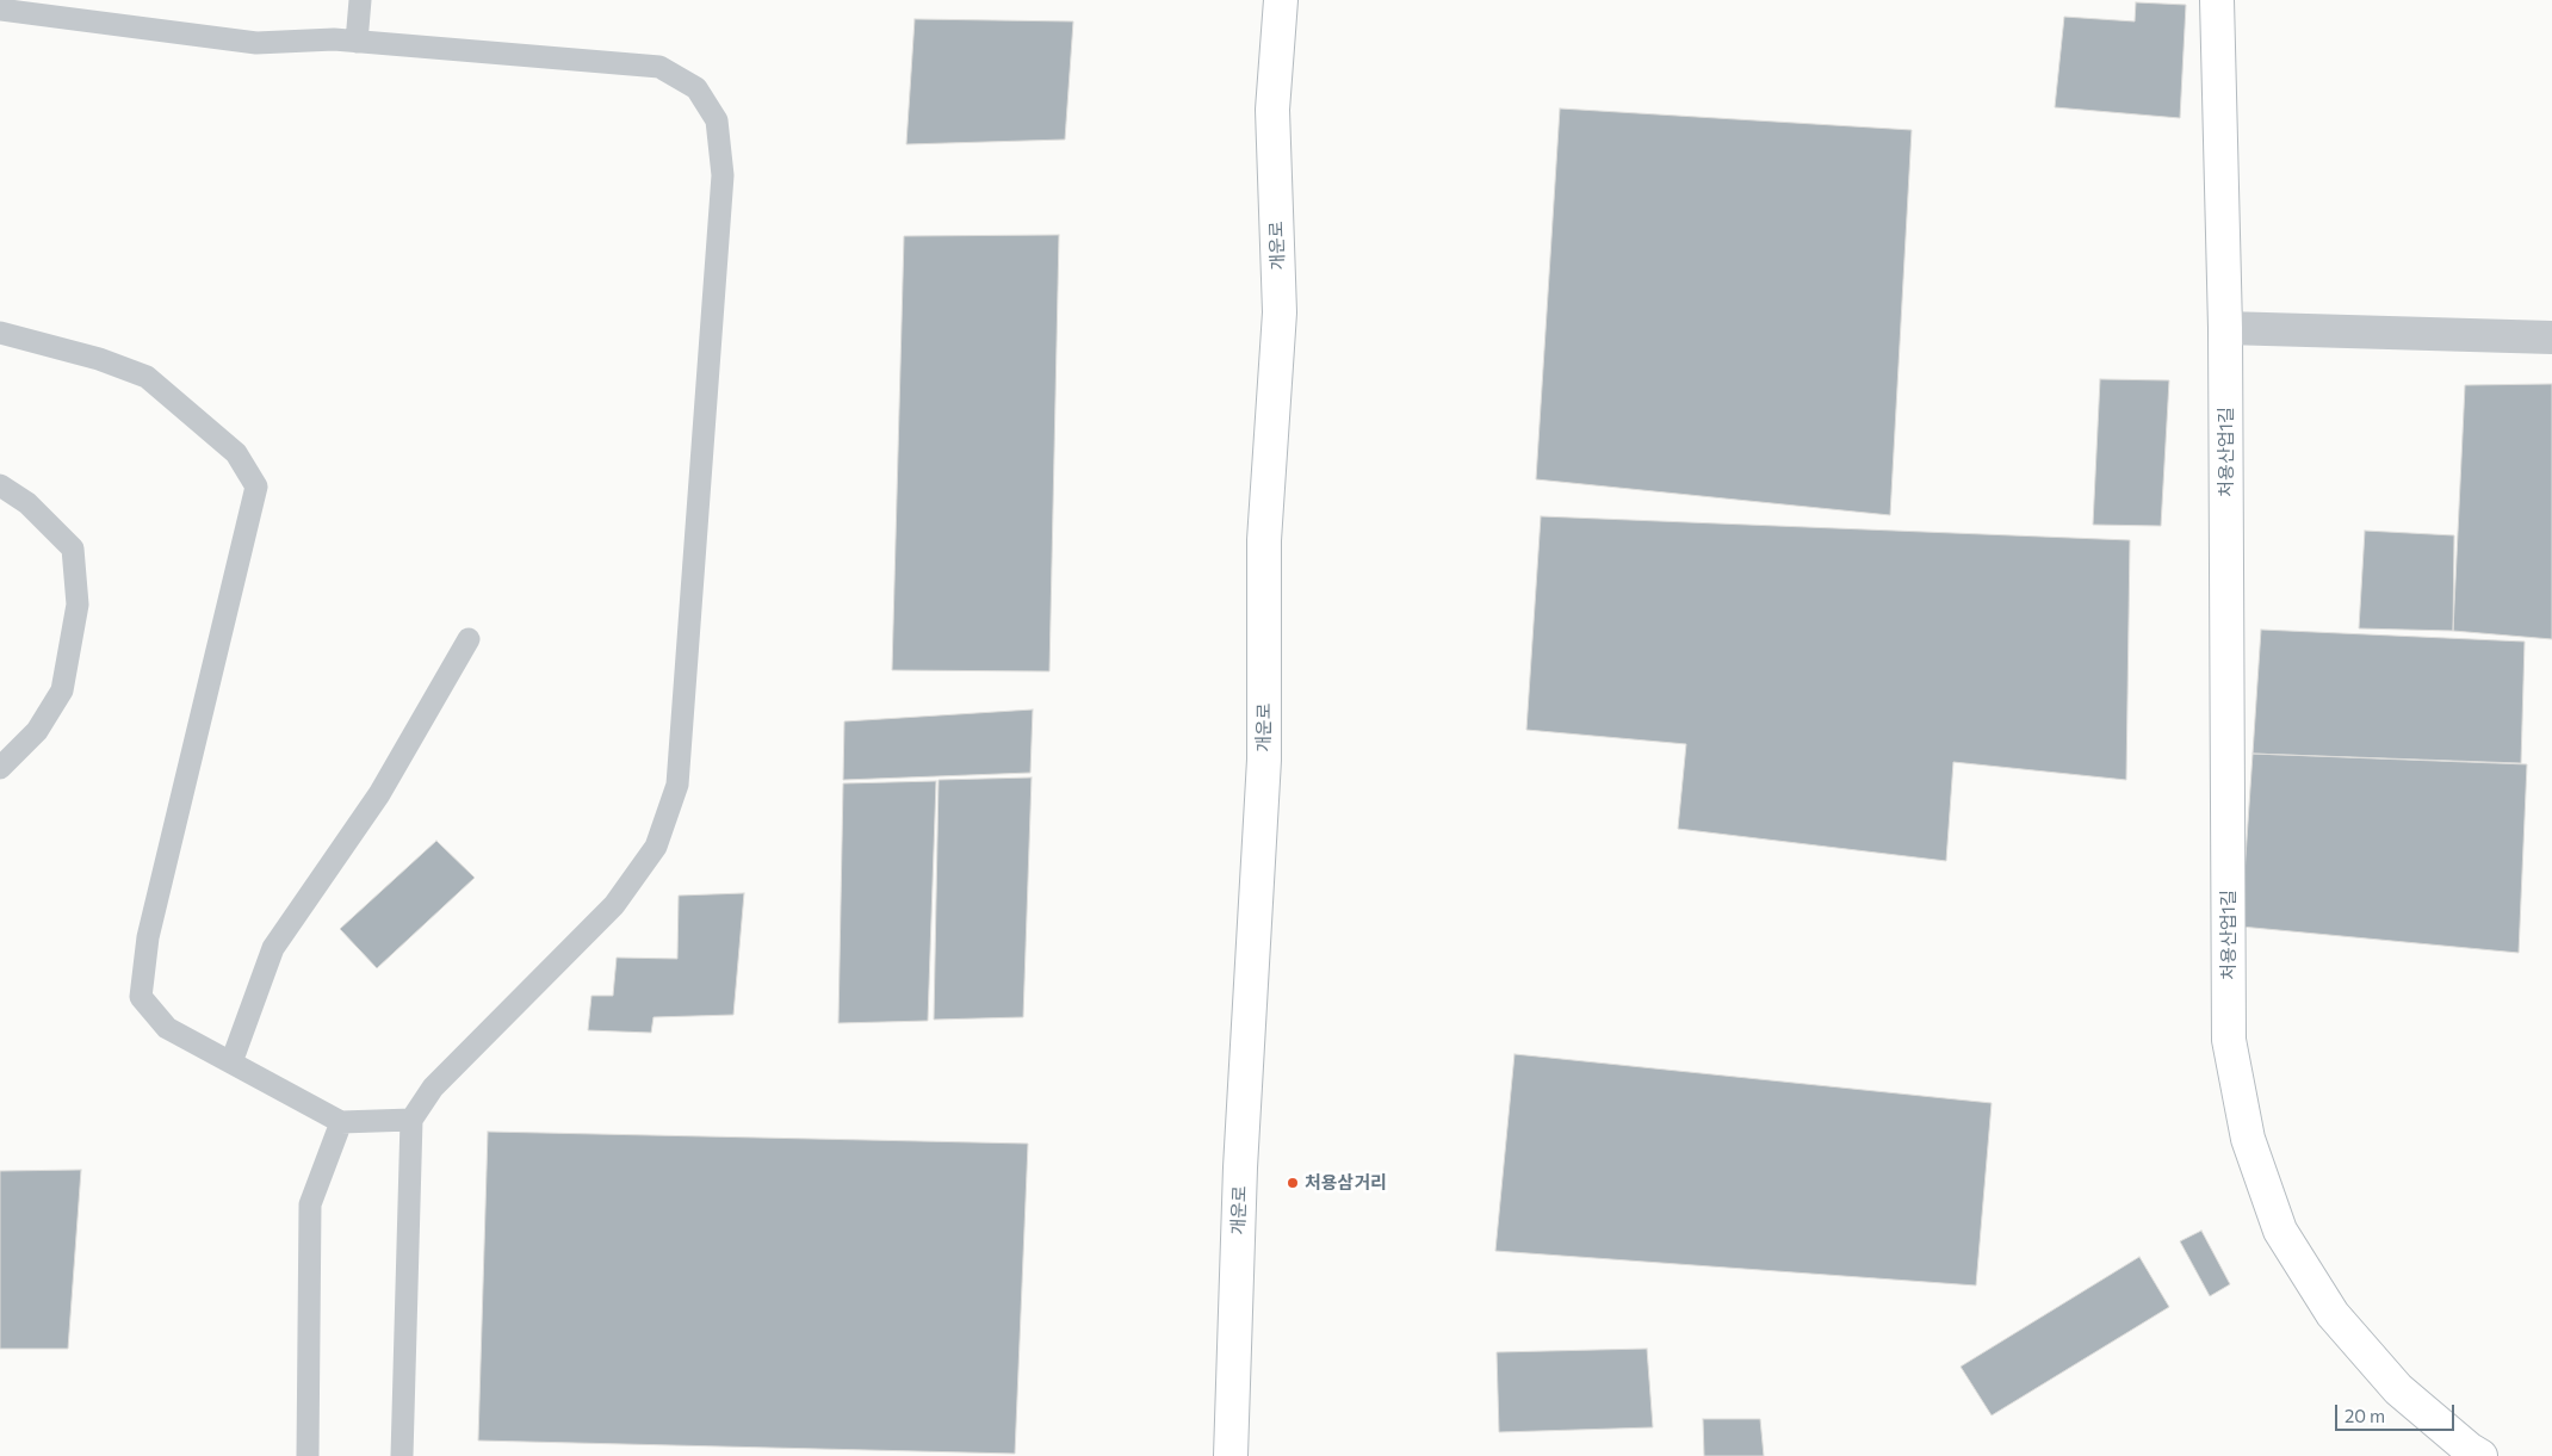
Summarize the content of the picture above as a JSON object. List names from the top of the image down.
{
  "streets": {
    "street": ["개운로", "처용산업1길"]
  },
  "places": ["처용삼거리"],
  "scale_bar": "20 m"
}
